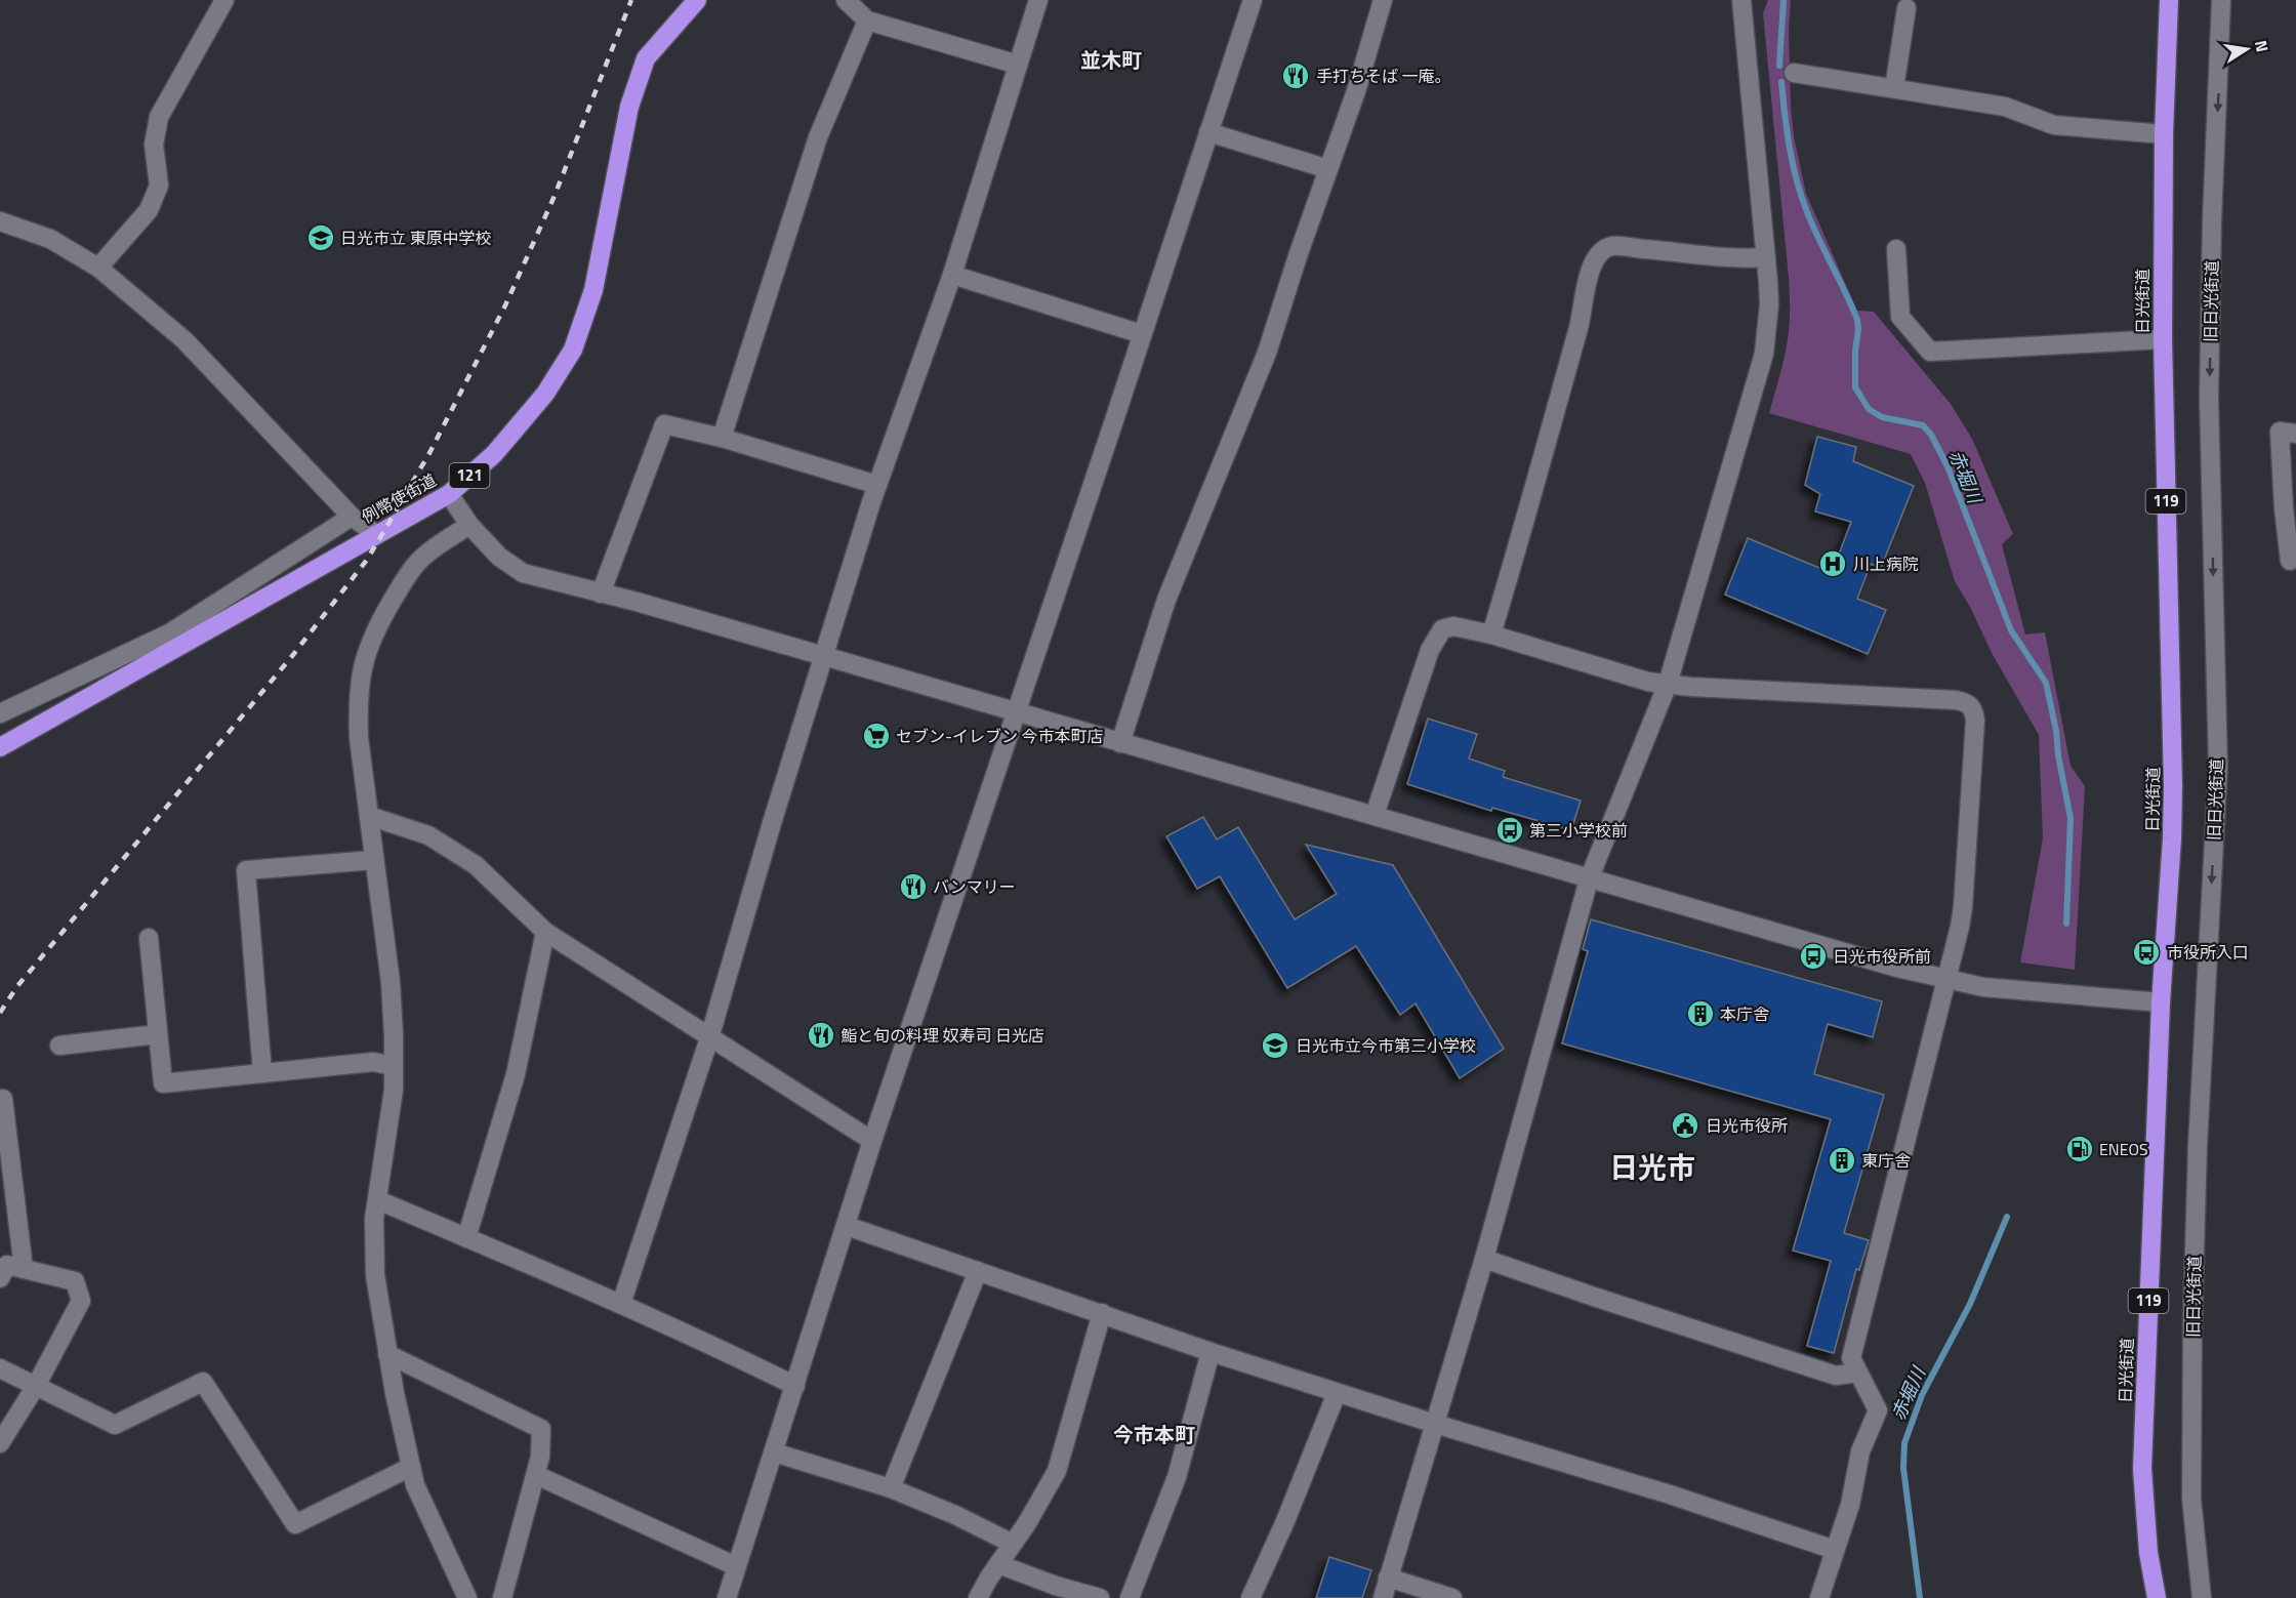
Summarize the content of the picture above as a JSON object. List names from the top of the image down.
{
  "streets": {
    "highway": [
      "日光街道",
      "121",
      "例幣使街道",
      "119"
    ],
    "street": ["旧日光街道"]
  },
  "one_way": ["旧日光街道"],
  "districts": ["並木町", "日光市", "今市本町"],
  "water": ["赤堀川"],
  "places": {
    "restaurant": ["手打ちそば 一庵。", "バンマリー", "鮨と旬の料理 奴寿司 日光店"],
    "school or university": ["日光市立 東原中学校", "日光市立今市第三小学校"],
    "hospital": ["川上病院"],
    "supermarket": ["セブン-イレブン 今市本町店"],
    "bus stop": ["第三小学校前", "市役所入口", "日光市役所前"],
    "building": ["本庁舎", "東庁舎"],
    "public building": ["日光市役所"],
    "fuel station": ["ENEOS"]
  },
  "north": "right"
}
